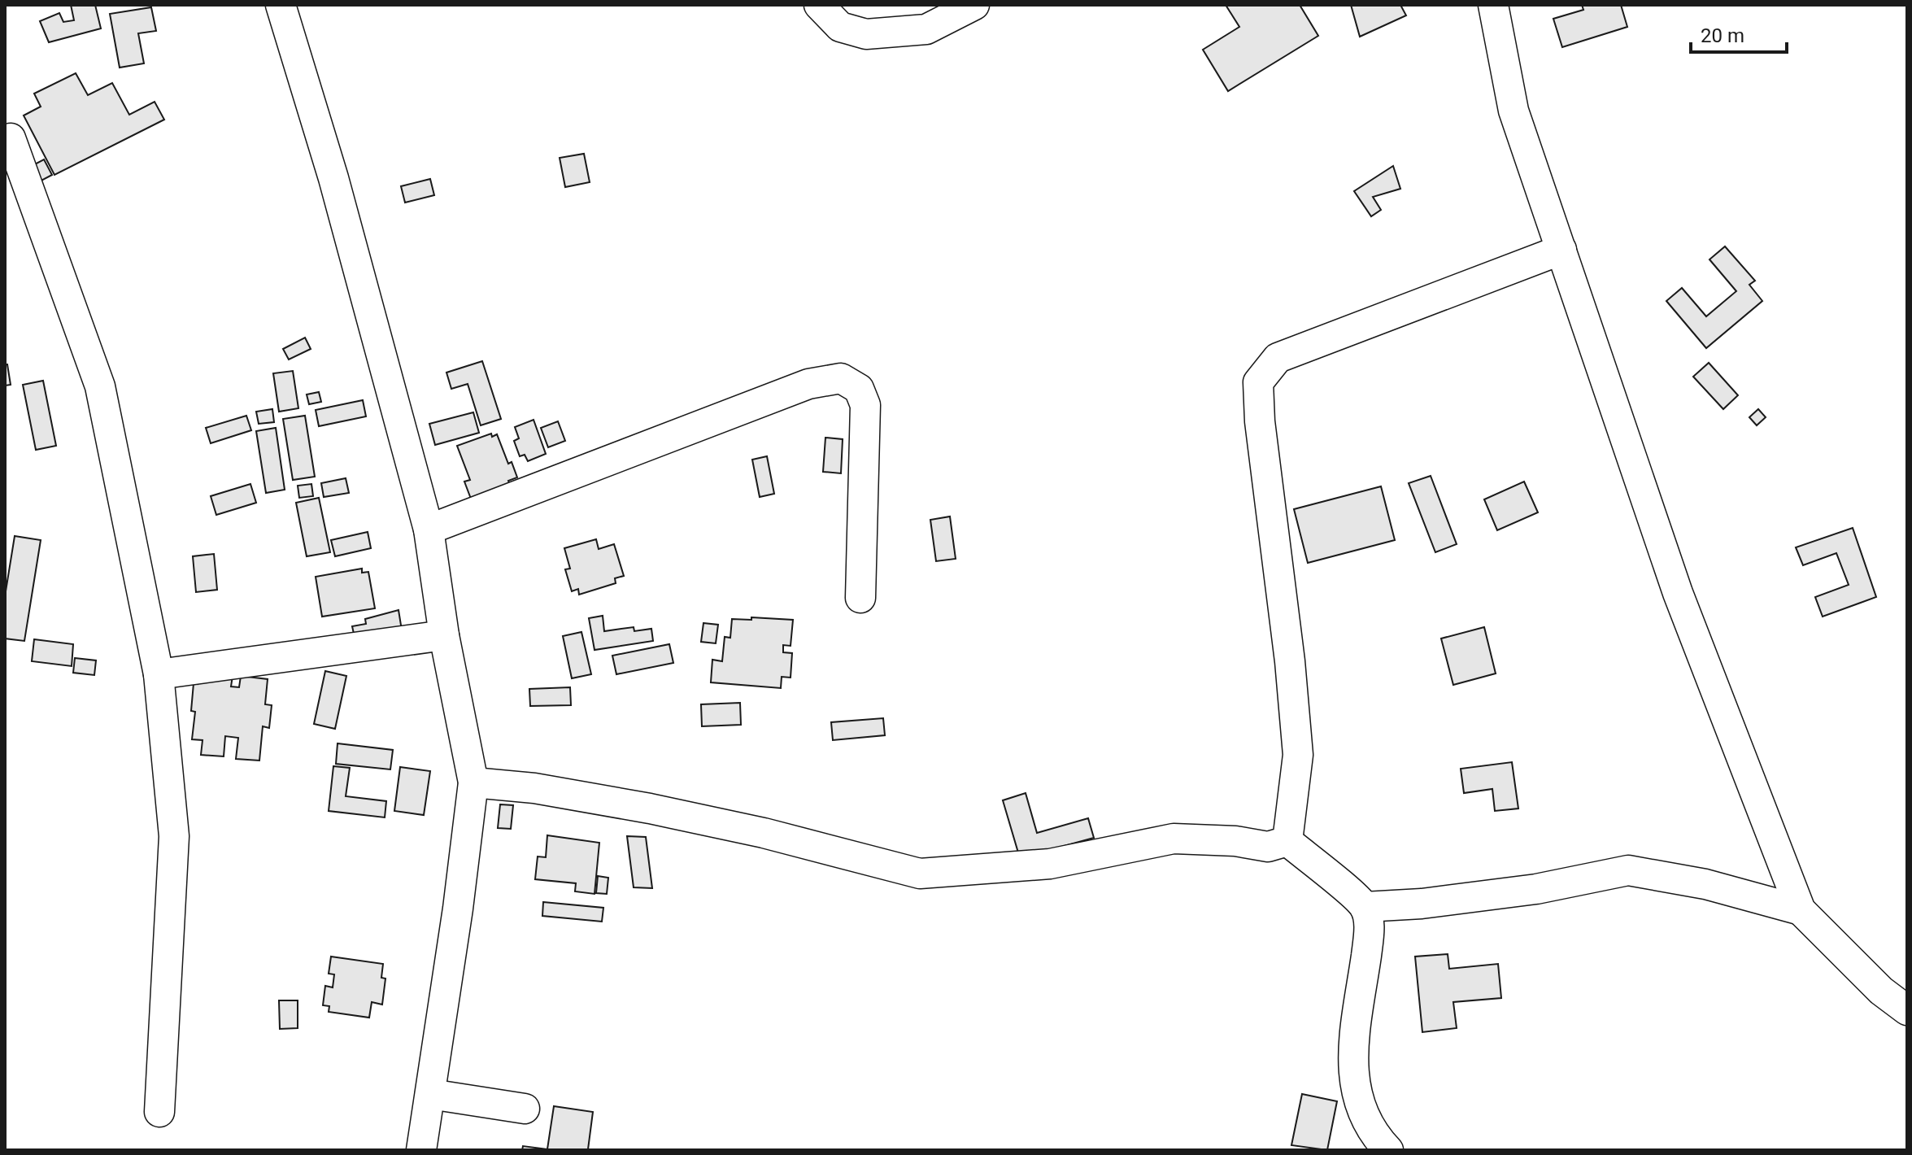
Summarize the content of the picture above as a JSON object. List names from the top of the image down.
{
  "scale_bar": "20 m"
}
